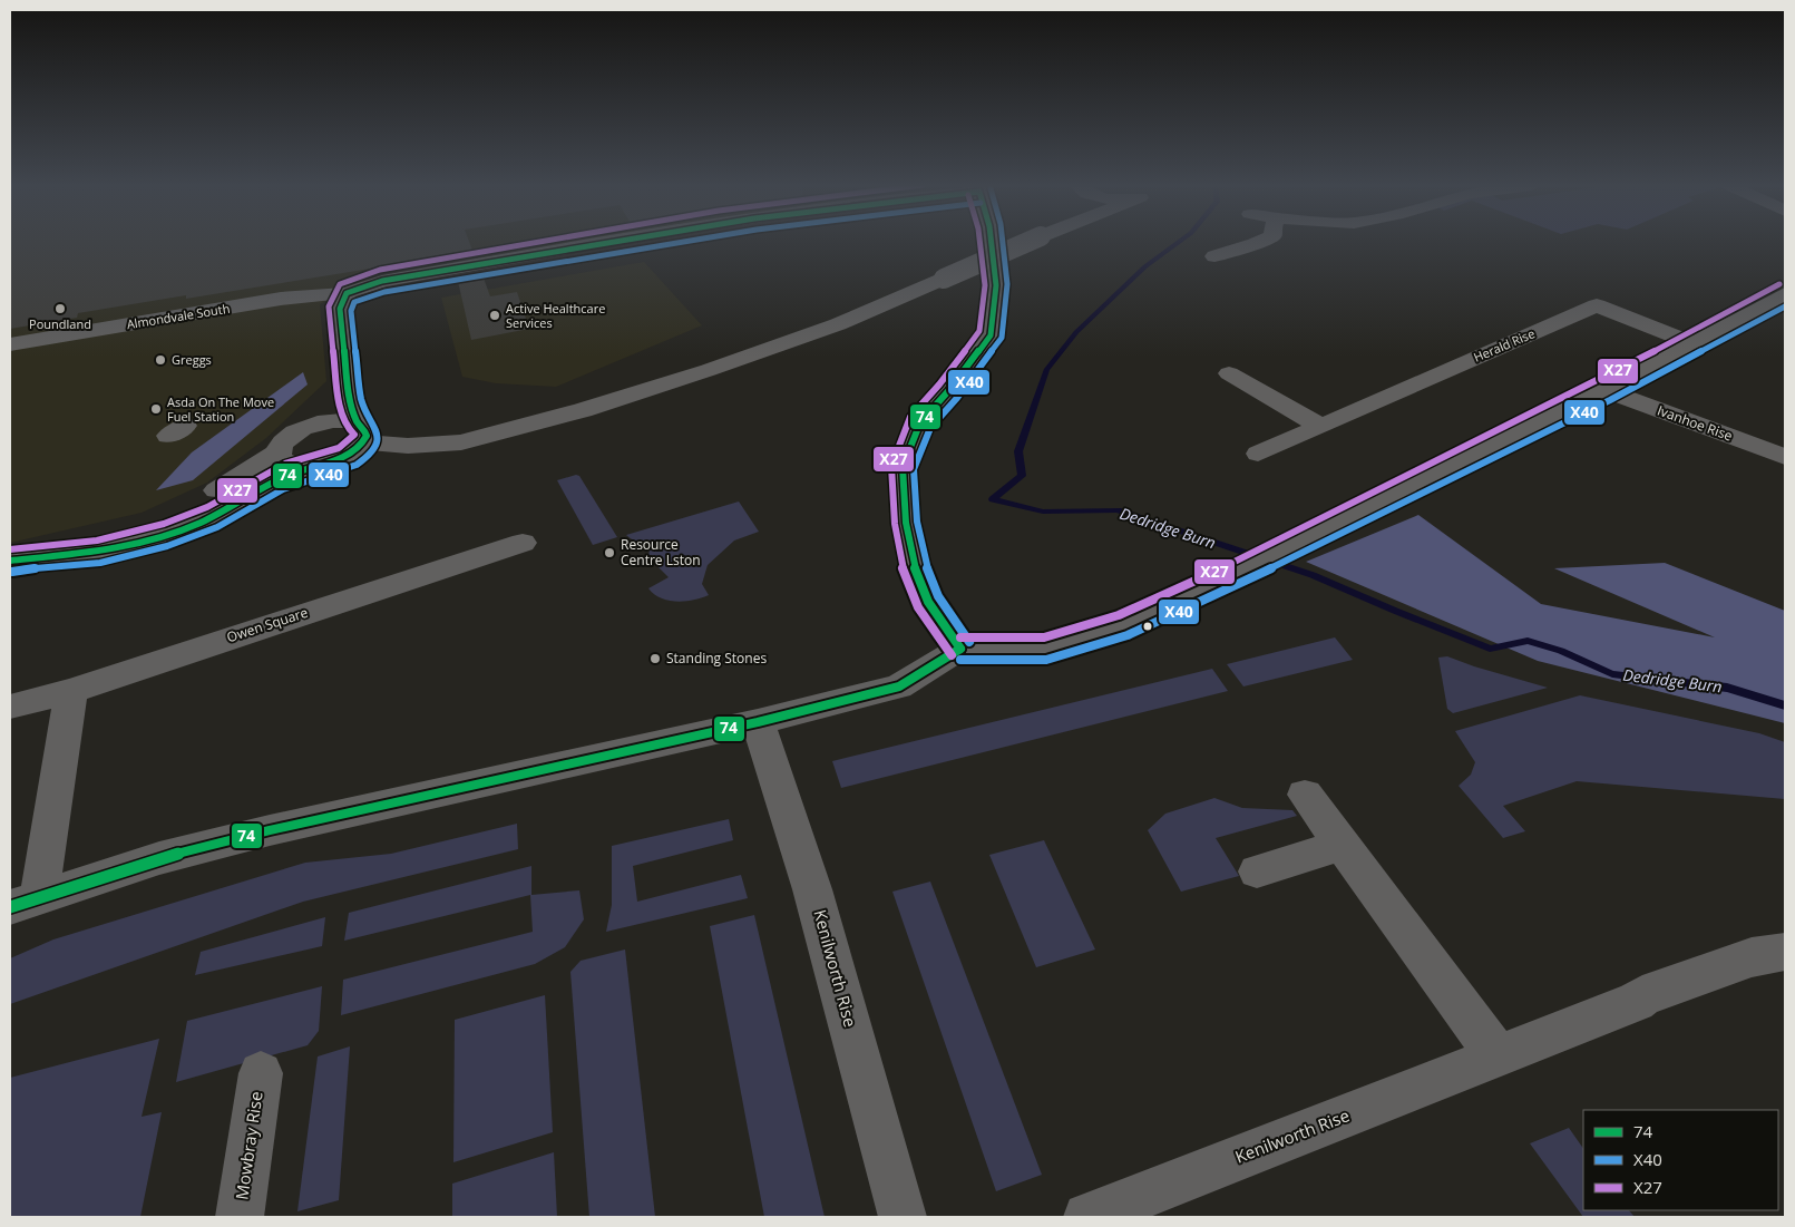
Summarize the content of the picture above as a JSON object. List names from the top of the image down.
{
  "streets": {
    "street": [
      "Almondvale South",
      "Herald Rise",
      "Ivanhoe Rise",
      "Owen Square",
      "Kenilworth Rise",
      "Mowbray Rise"
    ]
  },
  "water": ["Dedridge Burn"],
  "places": [
    "Poundland",
    "Active Healthcare Services",
    "Greggs",
    "Asda On The Move Fuel Station",
    "Resource Centre Lston",
    "Standing Stones"
  ],
  "lines": ["transit line 74", "transit line X40", "transit line X27"],
  "legend": ["74", "X40", "X27"]
}
